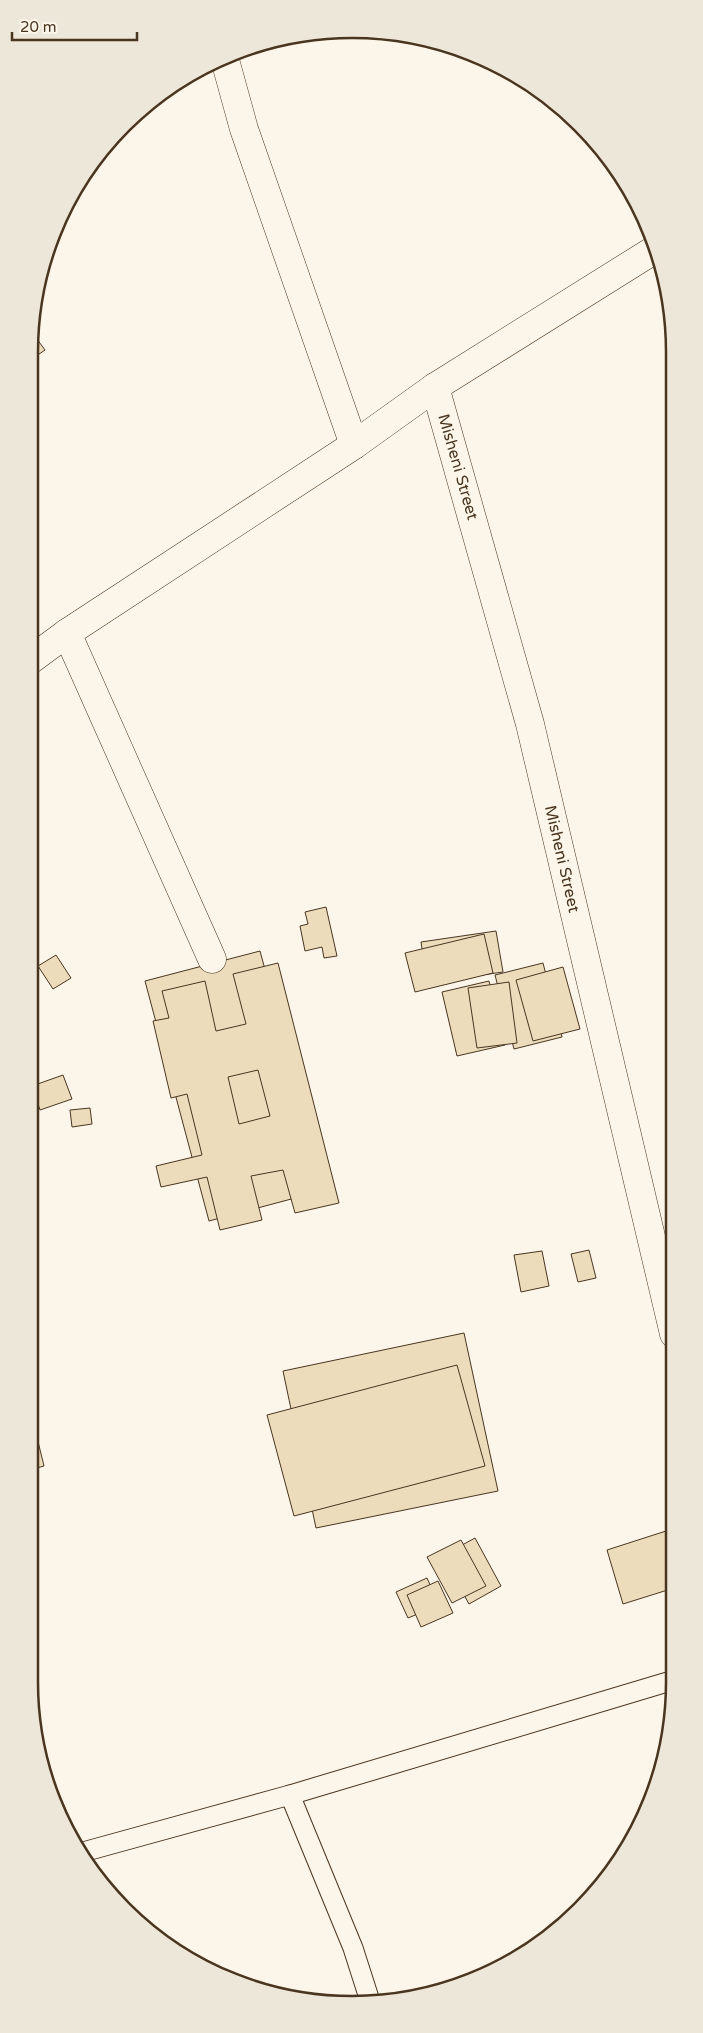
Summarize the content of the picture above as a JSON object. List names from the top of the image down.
{
  "streets": {
    "main road": ["Misheni Street"]
  },
  "scale_bar": "20 m"
}
